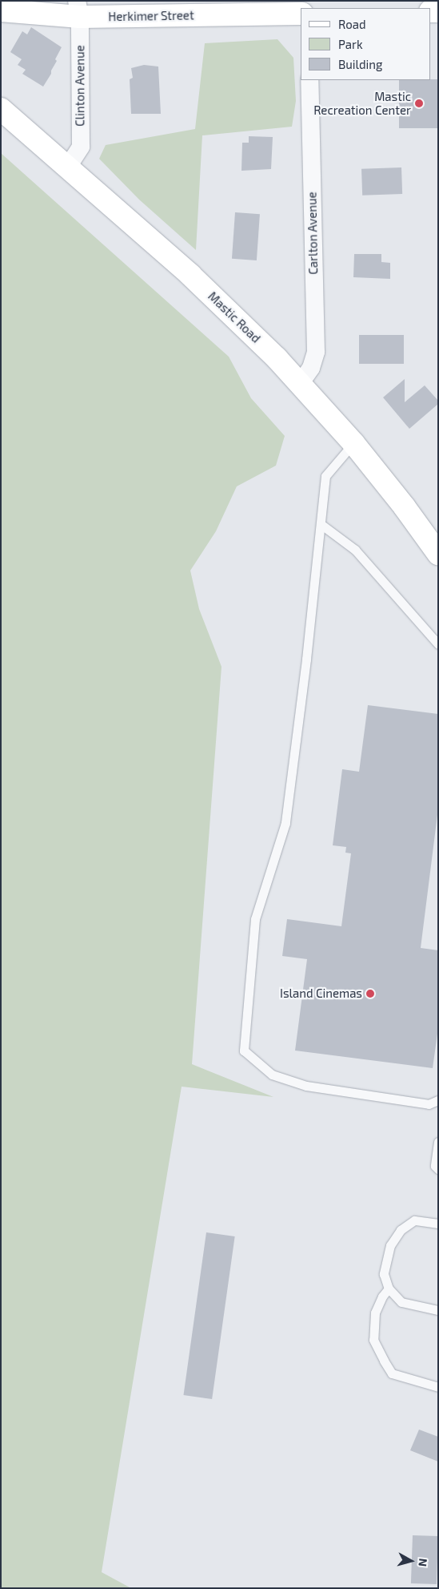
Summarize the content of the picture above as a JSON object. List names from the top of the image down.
{
  "streets": {
    "main road": ["Herkimer Street", "Mastic Road"],
    "street": ["Clinton Avenue", "Carlton Avenue"]
  },
  "crossings": [
    ["Herkimer Street", "Clinton Avenue"],
    ["Clinton Avenue", "Mastic Road"],
    ["Carlton Avenue", "Mastic Road"]
  ],
  "places": ["Mastic Recreation Center", "Island Cinemas"],
  "legend": ["Road", "Park", "Building"],
  "north": "right"
}
